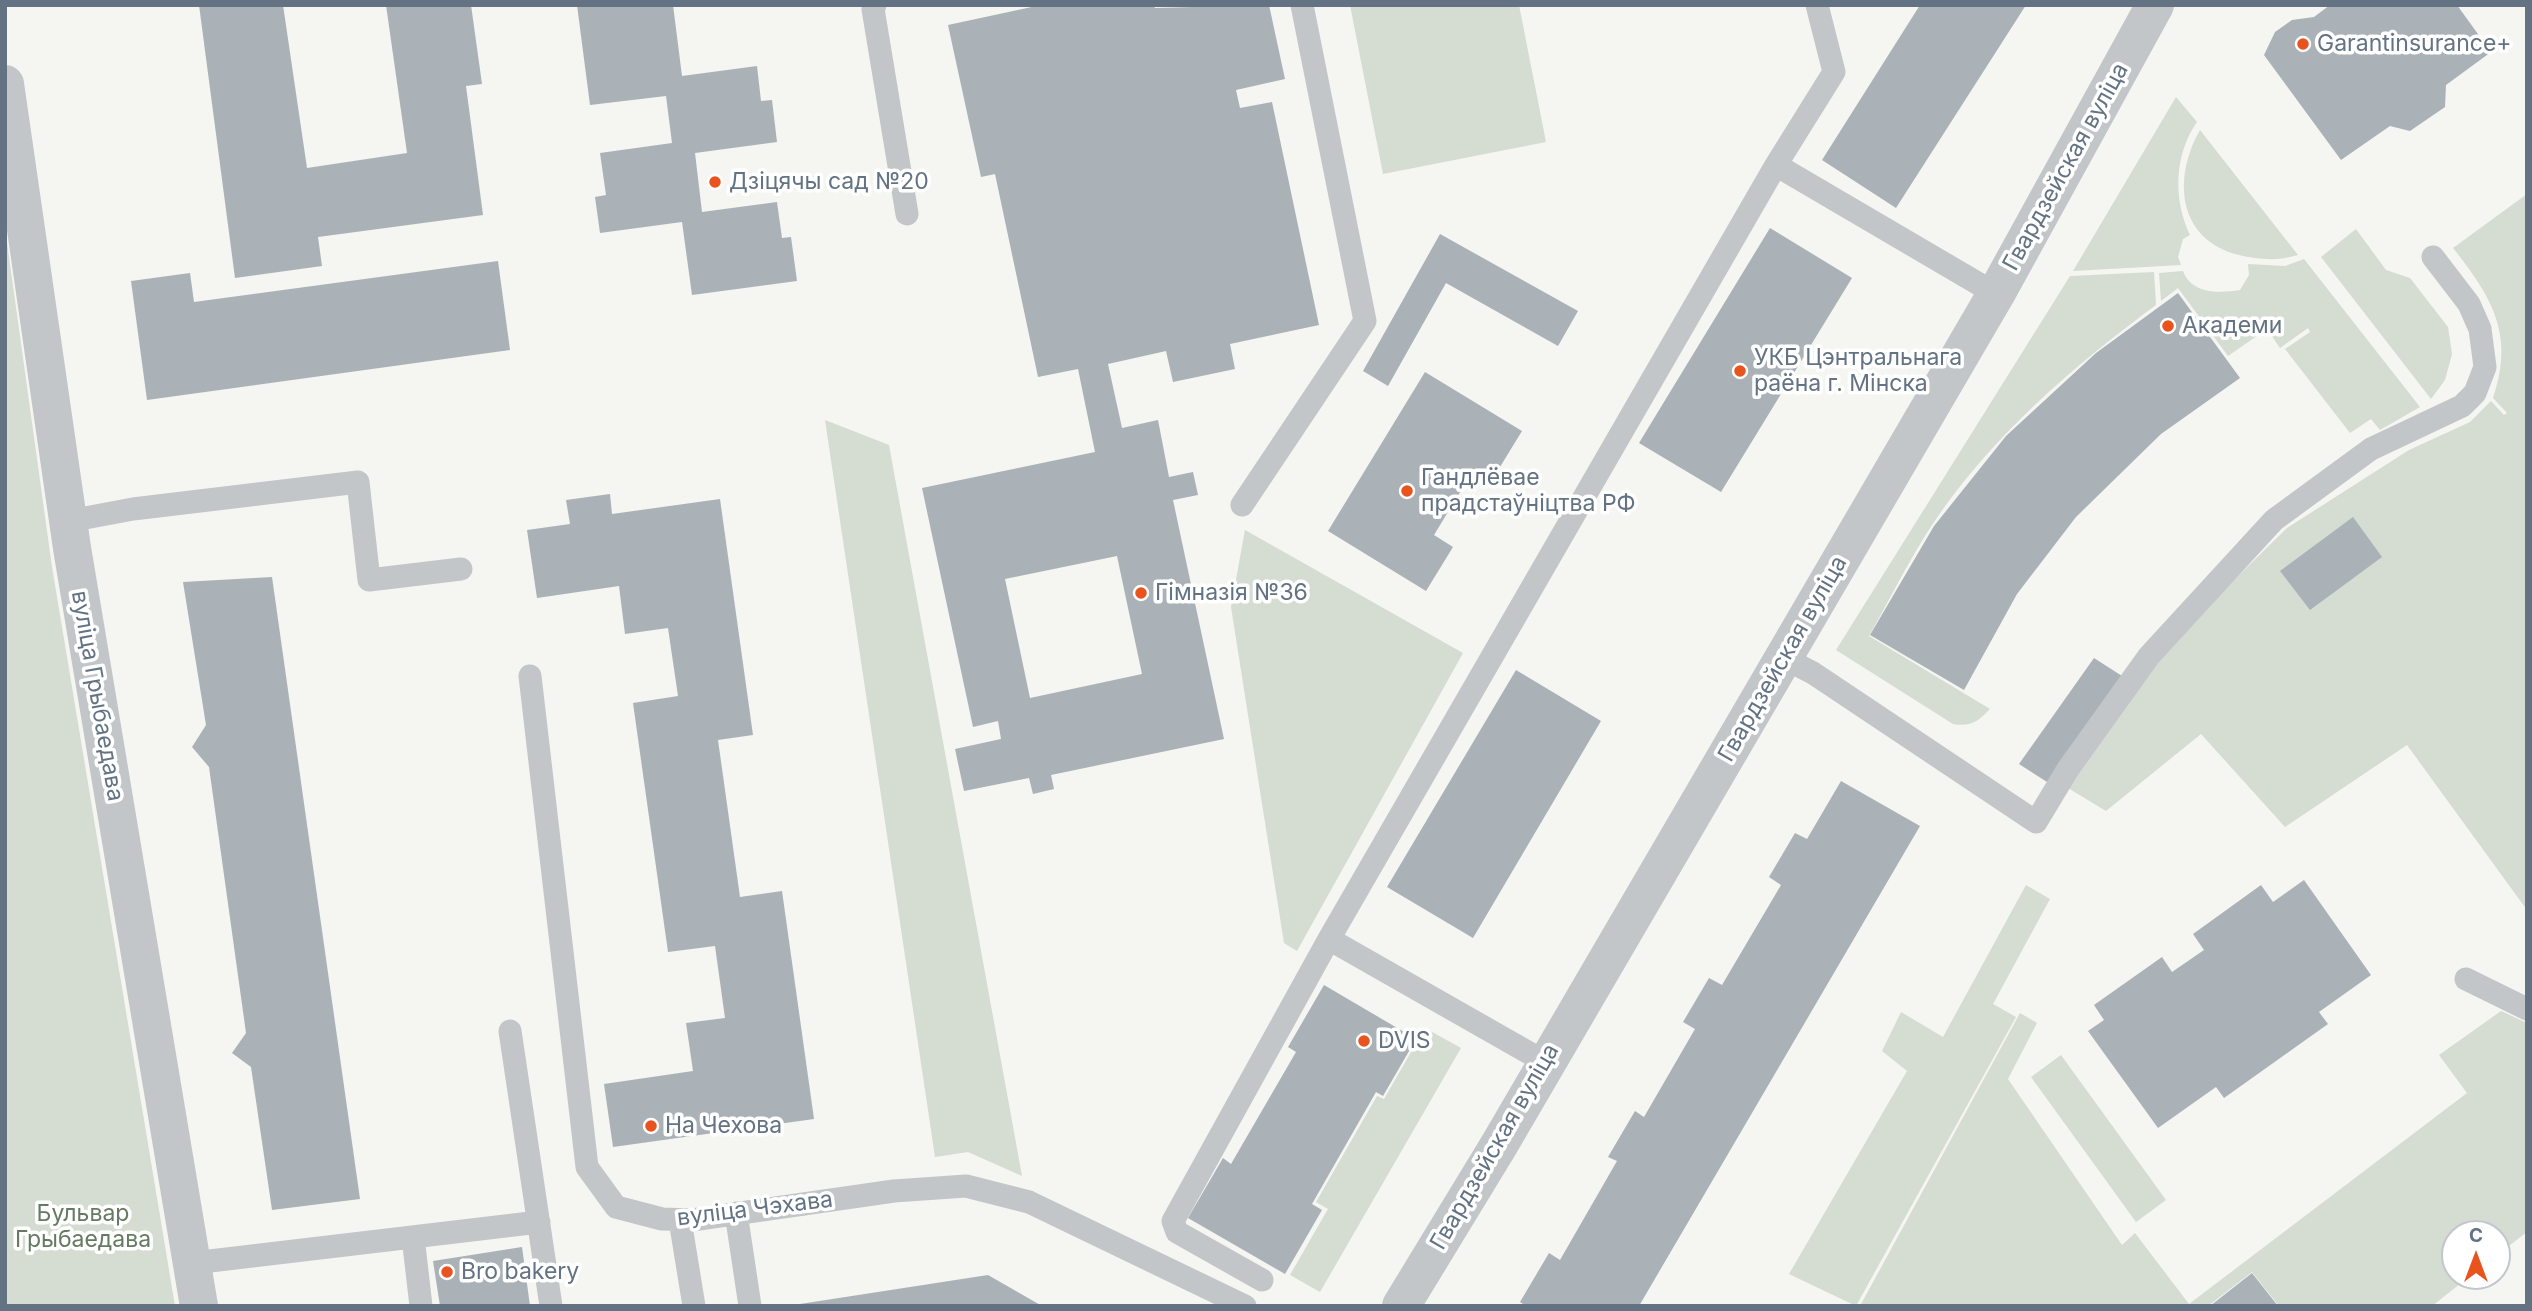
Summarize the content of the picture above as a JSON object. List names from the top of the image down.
{
  "streets": {
    "street": ["Гвардзейская вуліца", "вуліца Грыбаедава"],
    "lane": ["вуліца Чэхава"]
  },
  "parks": ["Бульвар Грыбаедава"],
  "places": [
    "Garantinsurance+",
    "Дзіцячы сад №20",
    "Академи",
    "УКБ Цэнтральнага раёна г. Мінска",
    "Гандлёвае прадстаўніцтва РФ",
    "Гімназія №36",
    "DVIS",
    "На Чехова",
    "Bro bakery"
  ],
  "north": "top"
}
